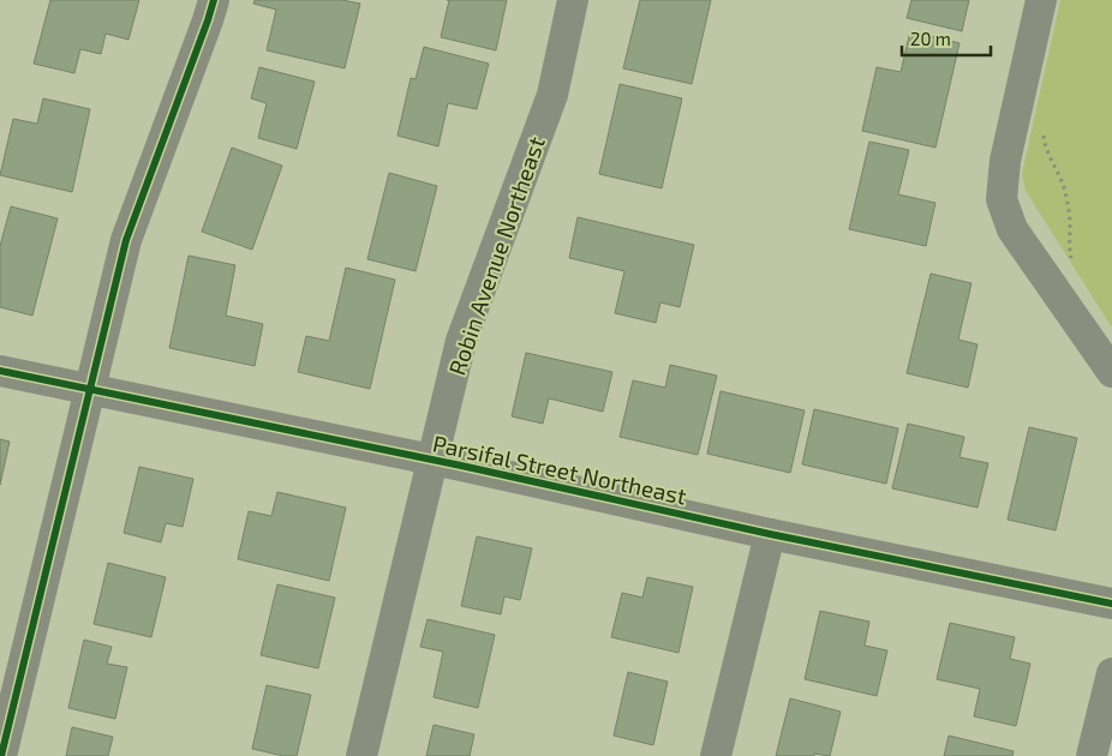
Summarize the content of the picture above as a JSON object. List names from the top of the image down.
{
  "streets": {
    "street": ["Robin Avenue Northeast", "Parsifal Street Northeast"]
  },
  "crossings": [
    ["Robin Avenue Northeast", "Parsifal Street Northeast"]
  ],
  "scale_bar": "20 m"
}
